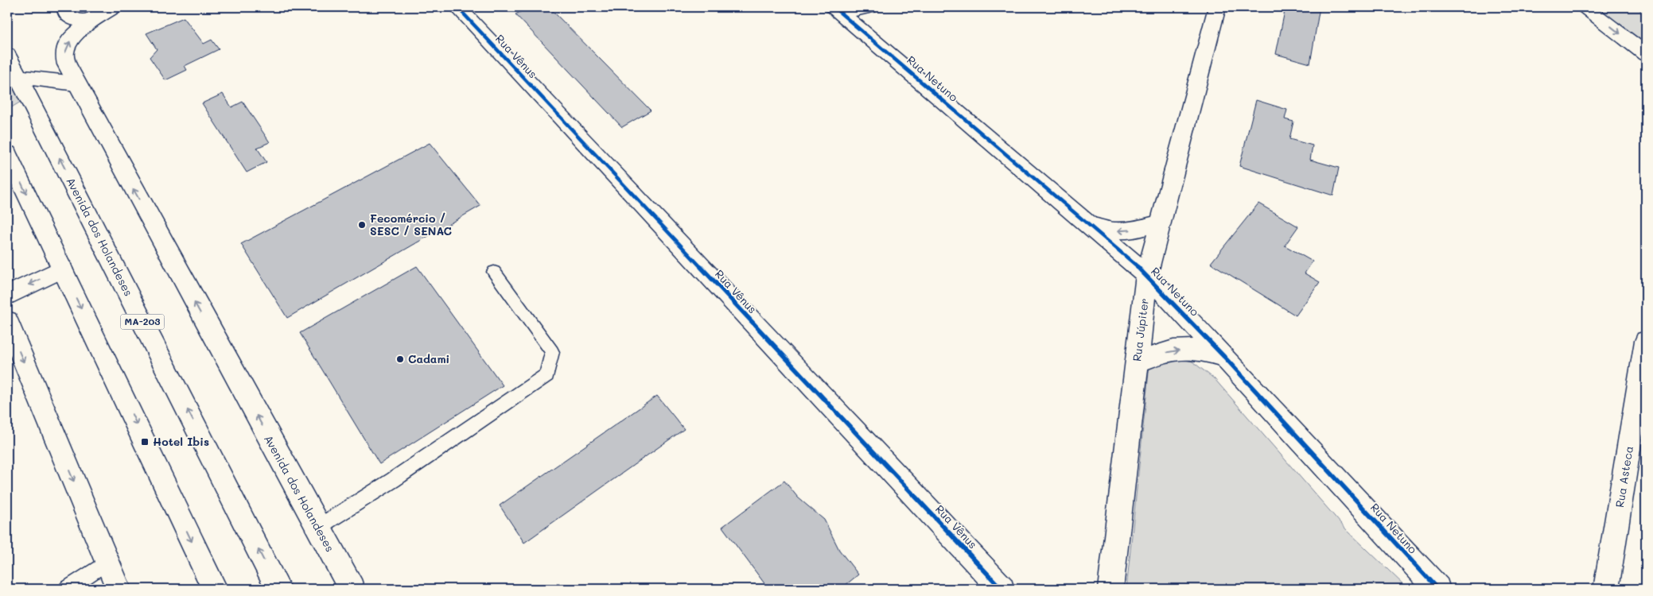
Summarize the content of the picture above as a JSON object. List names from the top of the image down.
{
  "streets": {
    "street": [
      "Rua Vênus",
      "Rua Netuno",
      "Avenida dos Holandeses",
      "MA-203",
      "Rua Júpiter",
      "Rua Asteca"
    ]
  },
  "crossings": [
    ["Rua Netuno", "Rua Júpiter"]
  ],
  "places": {
    "other": ["Fecomércio / SESC / SENAC", "Cadami"],
    "transit": ["Hotel Ibis"]
  }
}
